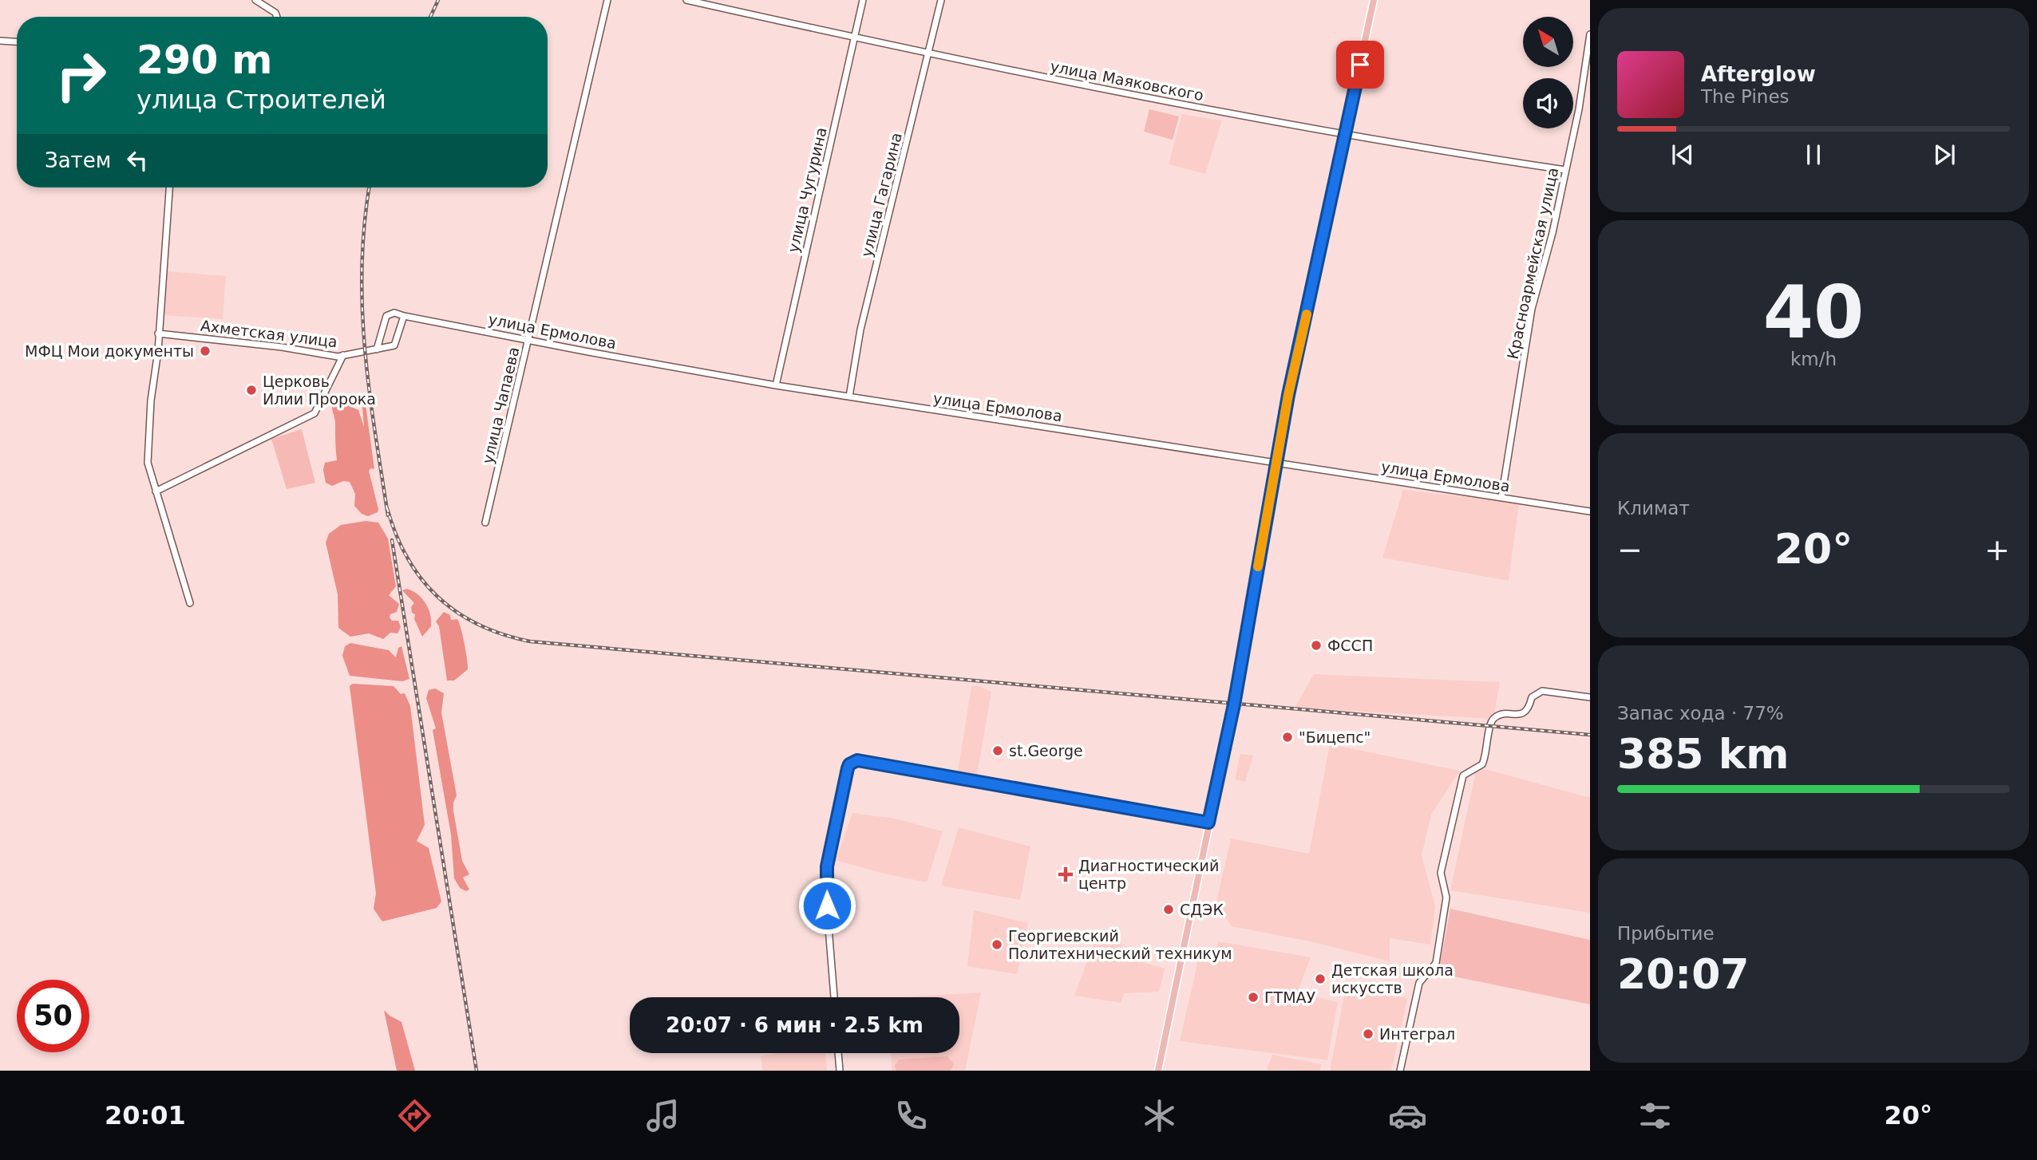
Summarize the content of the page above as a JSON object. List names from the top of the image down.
{
  "streets": {
    "street": [
      "улица Маяковского",
      "улица Чугурина",
      "улица Гагарина",
      "Красноармейская улица",
      "улица Ермолова",
      "Ахметская улица",
      "улица Чапаева"
    ]
  },
  "crossings": [
    ["улица Маяковского", "улица Чугурина"],
    ["улица Маяковского", "улица Гагарина"],
    ["улица Маяковского", "Красноармейская улица"],
    ["улица Чугурина", "улица Ермолова"],
    ["улица Гагарина", "улица Ермолова"],
    ["Красноармейская улица", "улица Ермолова"],
    ["улица Ермолова", "улица Чапаева"]
  ],
  "places": {
    "other": [
      "МФЦ Мои документы",
      "Церковь Илии Пророка",
      "ФССП",
      "\"Бицепс\"",
      "st.George",
      "СДЭК",
      "Георгиевский Политехнический техникум",
      "Детская школа искусств",
      "ГТМАУ",
      "Интеграл"
    ],
    "health": ["Диагностический центр"]
  },
  "north": "top left",
  "page": {
    "turn": ["290 m", "улица Строителей"],
    "song": ["Afterglow", "The Pines"],
    "then": "Затем",
    "tile": [
      ["40", "km/h"],
      "Климат",
      ["Запас хода · 77%", "385 km"],
      ["Прибытие", "20:07"]
    ],
    "heat": ["−", "20°", "+"],
    "limit": "50",
    "trip": "20:07 · 6 мин · 2.5 km",
    "tabs": ["20:01", "20°"]
  }
}
